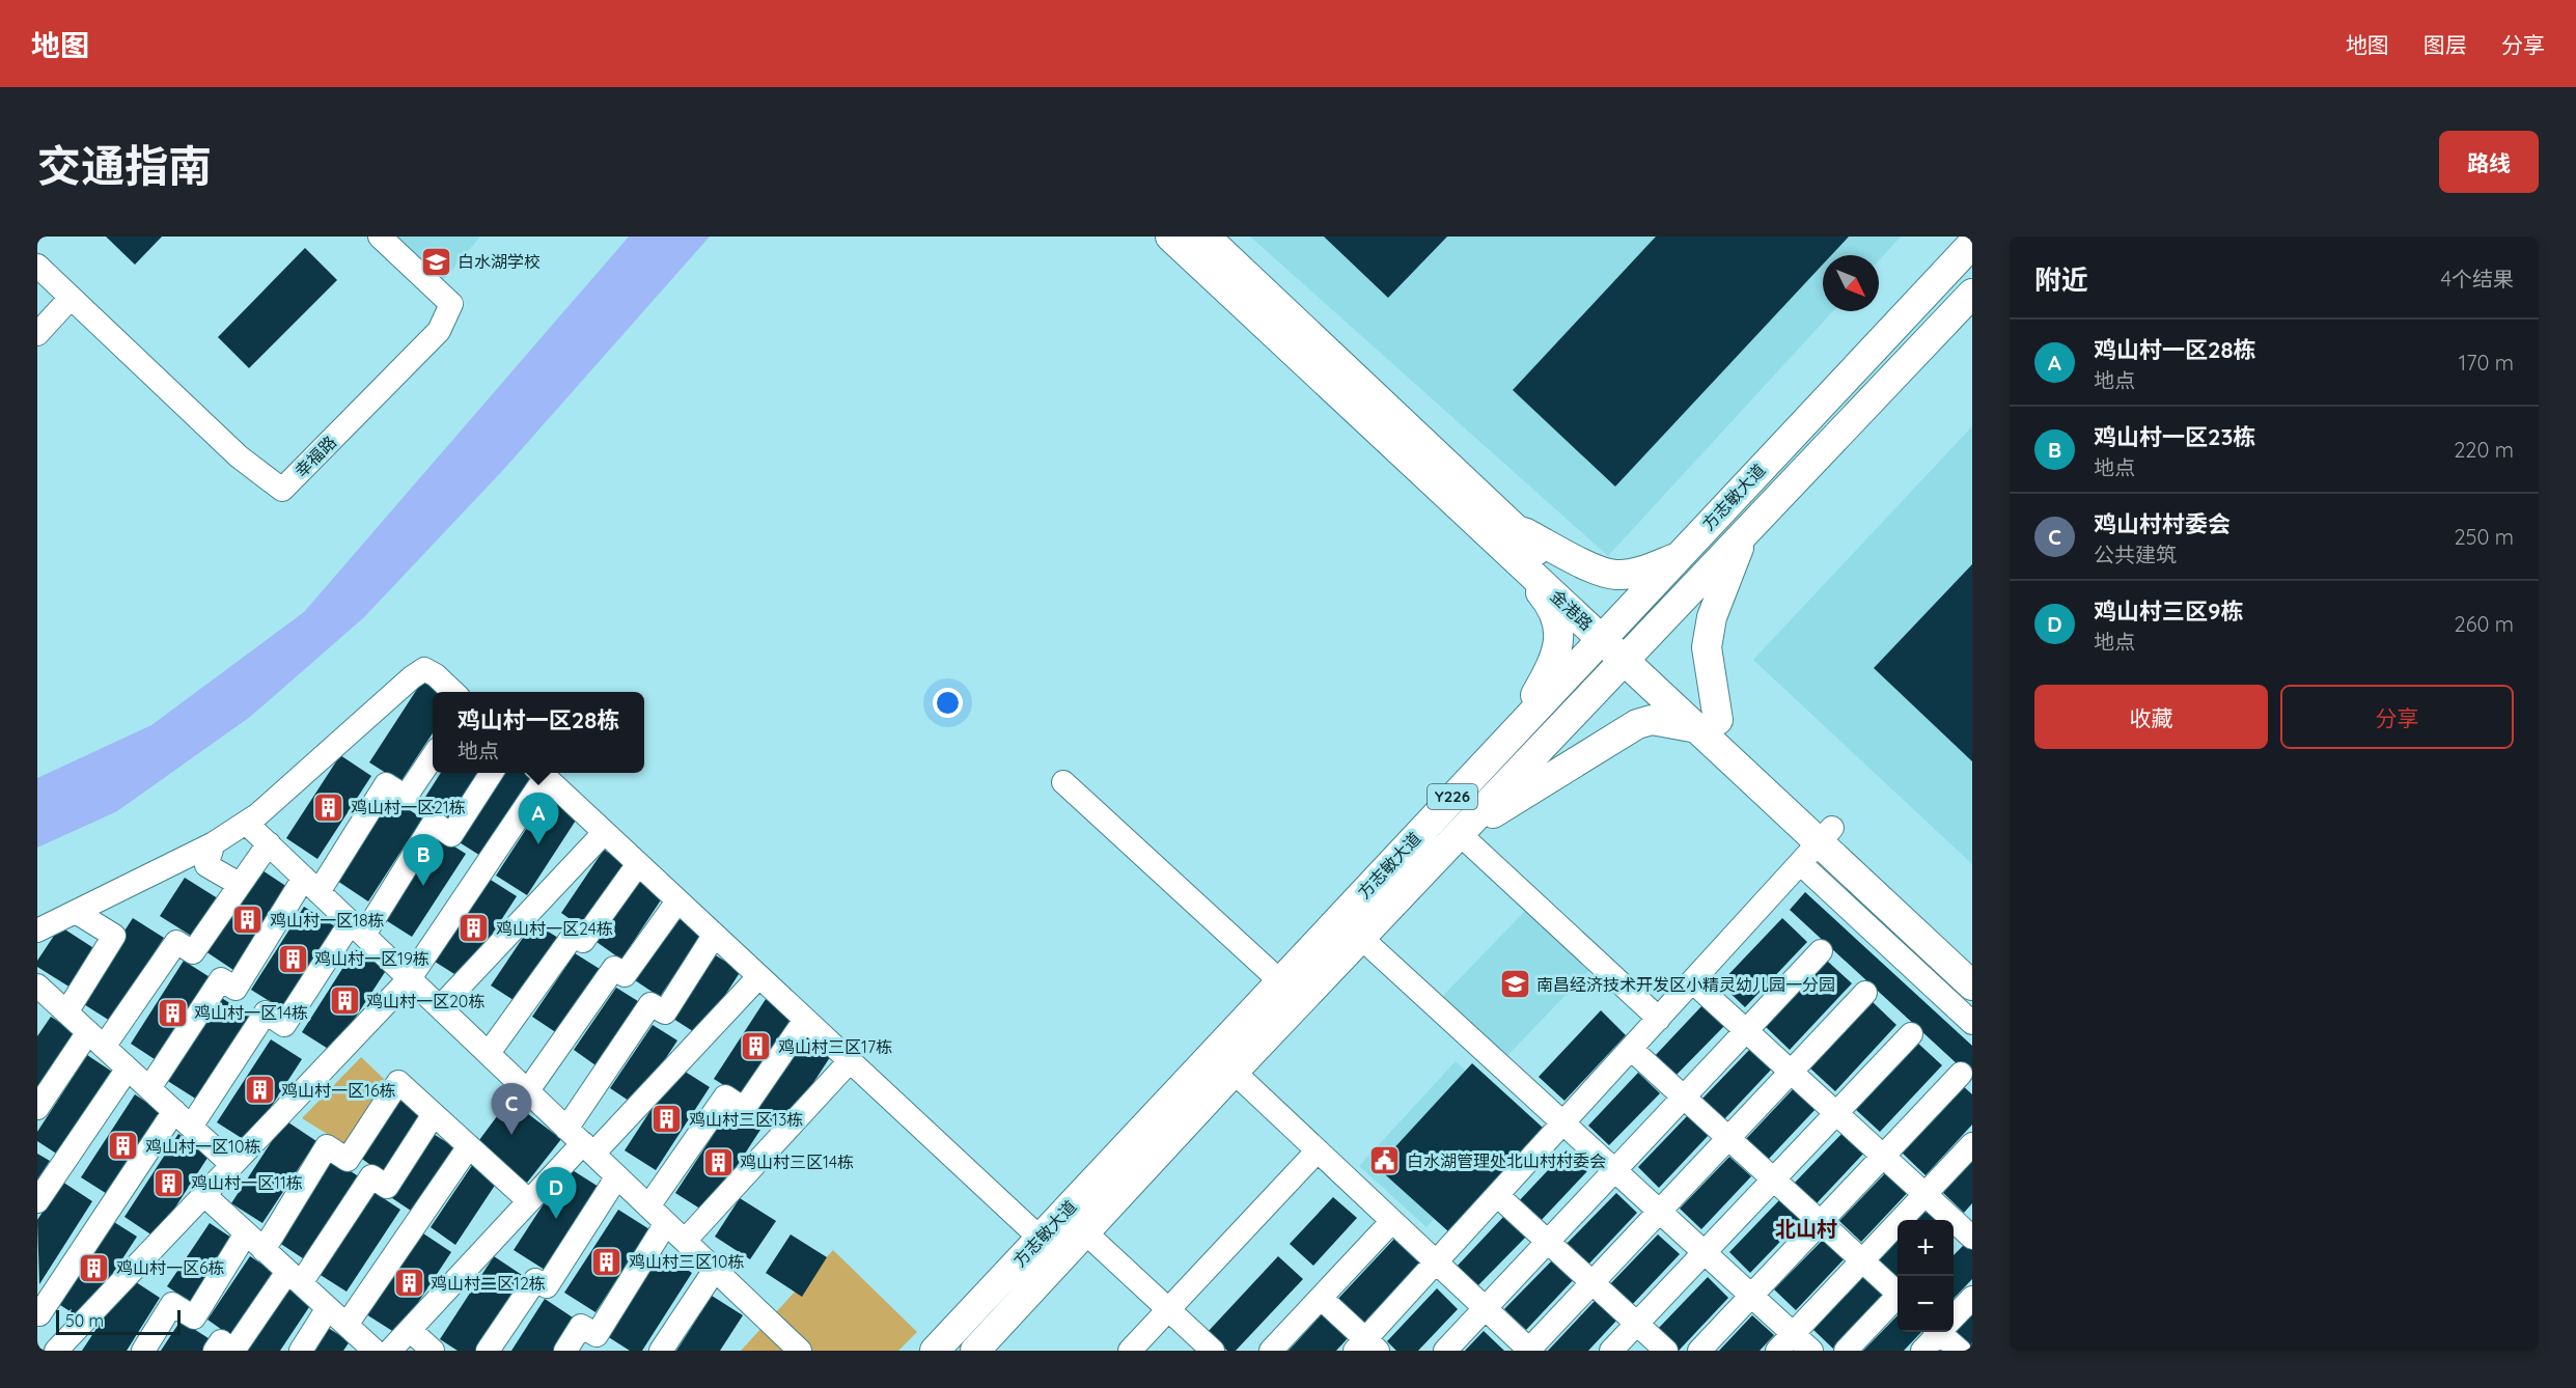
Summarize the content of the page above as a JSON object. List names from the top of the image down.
{
  "streets": {
    "main road": ["方志敏大道", "金港路", "Y226"],
    "street": ["幸福路"]
  },
  "crossings": [
    ["方志敏大道", "金港路"]
  ],
  "districts": ["北山村"],
  "places": {
    "school or university": ["白水湖学校", "南昌经济技术开发区小精灵幼儿园一分园"],
    "building": [
      "鸡山村一区21栋",
      "鸡山村一区18栋",
      "鸡山村一区24栋",
      "鸡山村一区19栋",
      "鸡山村一区20栋",
      "鸡山村一区14栋",
      "鸡山村三区17栋",
      "鸡山村一区16栋",
      "鸡山村三区13栋",
      "鸡山村一区10栋",
      "鸡山村三区14栋",
      "鸡山村一区11栋",
      "鸡山村三区10栋",
      "鸡山村一区6栋",
      "鸡山村二区12栋"
    ],
    "public building": ["白水湖管理处北山村村委会"]
  },
  "scale_bar": "50 m",
  "north": "bottom right",
  "page": {
    "header": "地图",
    "nav": ["地图", "图层", "分享"],
    "title": "交通指南",
    "buttons": [
      "路线",
      ["收藏", "分享"]
    ],
    "heading": ["附近", "4个结果"],
    "list": [
      {
        "mark": "A",
        "name": "鸡山村一区28栋",
        "note": "地点",
        "value": "170 m"
      },
      {
        "mark": "B",
        "name": "鸡山村一区23栋",
        "note": "地点",
        "value": "220 m"
      },
      {
        "mark": "C",
        "name": "鸡山村村委会",
        "note": "公共建筑",
        "value": "250 m"
      },
      {
        "mark": "D",
        "name": "鸡山村三区9栋",
        "note": "地点",
        "value": "260 m"
      }
    ],
    "popup": ["鸡山村一区28栋", "地点"],
    "pins": [
      "A",
      "B",
      "C",
      "D"
    ],
    "map_buttons": ["+", "−"],
    "scale": "50 m"
  }
}
